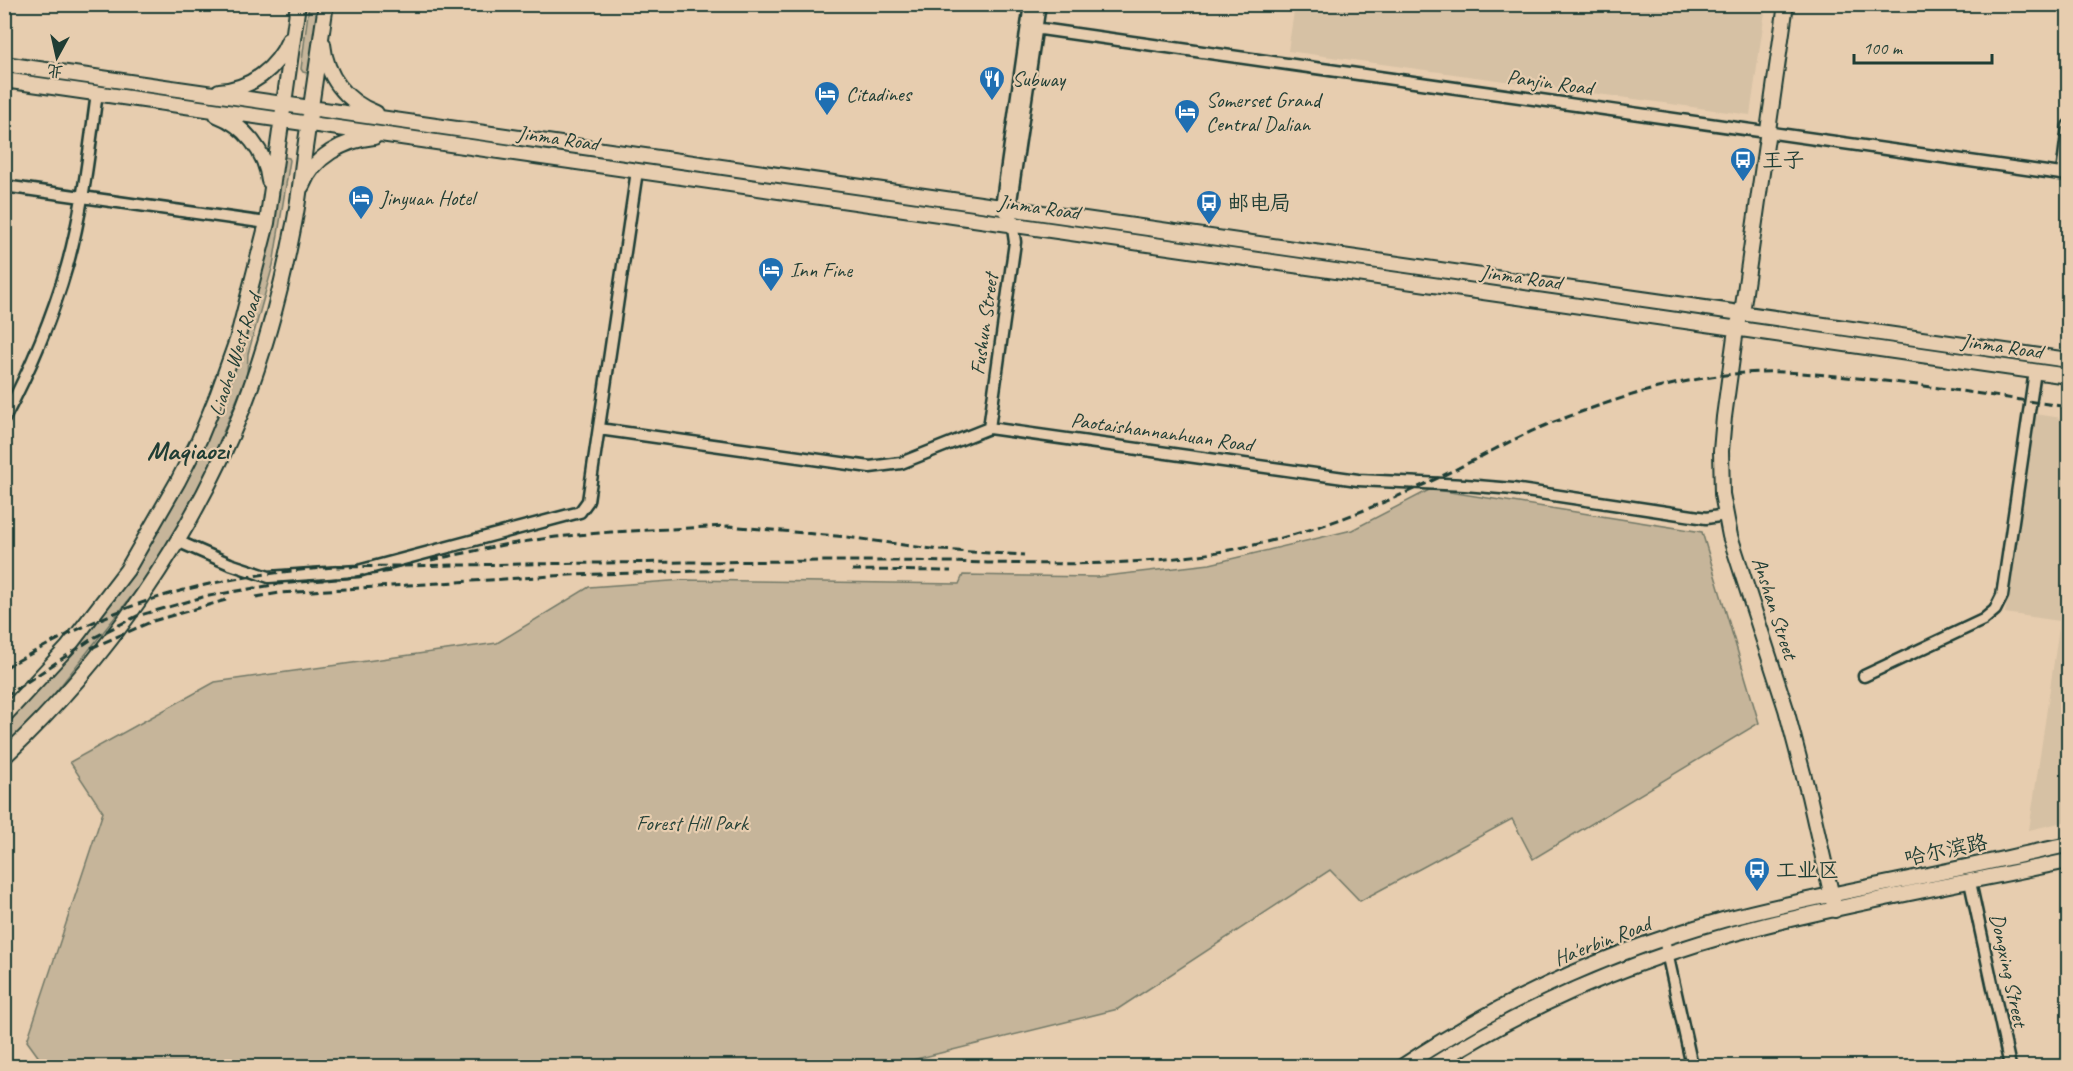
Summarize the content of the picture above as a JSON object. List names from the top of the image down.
{
  "streets": {
    "main road": [
      "Jinma Road",
      "Liaohe West Road",
      "Anshan Street",
      "哈尔滨路",
      "Ha'erbin Road"
    ],
    "street": [
      "Panjin Road",
      "Fushun Street",
      "Paotaishannanhuan Road",
      "Dongxing Street"
    ]
  },
  "crossings": [
    ["Panjin Road", "Fushun Street"],
    ["Panjin Road", "Anshan Street"],
    ["Jinma Road", "Fushun Street"],
    ["Jinma Road", "Liaohe West Road"],
    ["Jinma Road", "Anshan Street"],
    ["Fushun Street", "Paotaishannanhuan Road"],
    ["Paotaishannanhuan Road", "Anshan Street"],
    ["Anshan Street", "哈尔滨路"],
    ["Anshan Street", "Ha'erbin Road"],
    ["哈尔滨路", "Ha'erbin Road"],
    ["哈尔滨路", "Dongxing Street"]
  ],
  "districts": ["Maqiaozi"],
  "parks": ["Forest Hill Park"],
  "places": {
    "restaurant": ["Subway"],
    "hotel": [
      "Citadines",
      "Somerset Grand Central Dalian",
      "Jinyuan Hotel",
      "Inn Fine"
    ],
    "bus stop": ["王子", "邮电局", "工业区"]
  },
  "scale_bar": "100 m",
  "north": "bottom"
}
